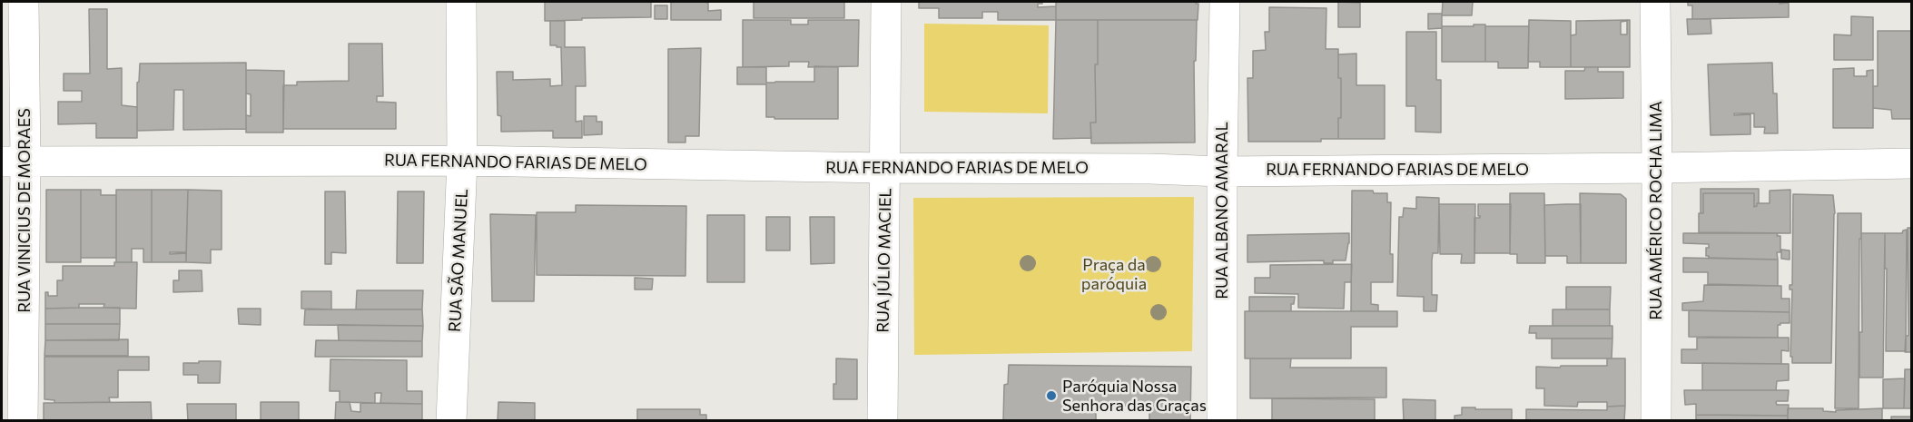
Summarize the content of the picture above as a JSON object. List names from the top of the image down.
{
  "streets": {
    "street": [
      "RUA FERNANDO FARIAS DE MELO",
      "RUA VINICIUS DE MORAES",
      "RUA ALBANO AMARAL",
      "RUA AMÉRICO ROCHA LIMA",
      "RUA SÃO MANUEL",
      "RUA JÚLIO MACIEL"
    ]
  },
  "crossings": [
    ["RUA FERNANDO FARIAS DE MELO", "RUA VINICIUS DE MORAES"],
    ["RUA FERNANDO FARIAS DE MELO", "RUA ALBANO AMARAL"],
    ["RUA FERNANDO FARIAS DE MELO", "RUA AMÉRICO ROCHA LIMA"],
    ["RUA FERNANDO FARIAS DE MELO", "RUA SÃO MANUEL"],
    ["RUA FERNANDO FARIAS DE MELO", "RUA JÚLIO MACIEL"]
  ],
  "parks": ["Praça da paróquia"],
  "places": ["Paróquia Nossa Senhora das Graças"]
}
